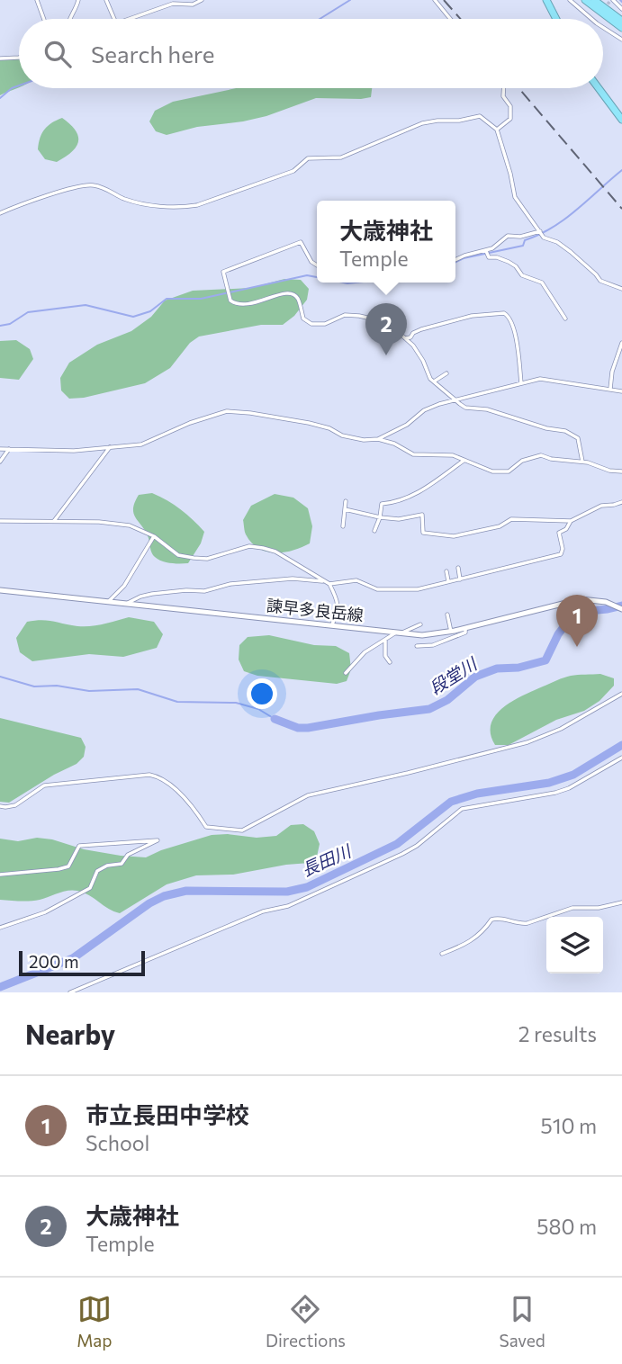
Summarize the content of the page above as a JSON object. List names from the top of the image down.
{
  "streets": {
    "main road": ["諫早多良岳線"]
  },
  "water": ["段堂川", "長田川"],
  "scale_bar": "200 m",
  "page": {
    "search": "Search here",
    "popup": ["大歳神社", "Temple"],
    "pins": ["2", "1"],
    "scale": "200 m",
    "heading": ["Nearby", "2 results"],
    "list": [
      {
        "mark": "1",
        "name": "市立長田中学校",
        "note": "School",
        "value": "510 m"
      },
      {
        "mark": "2",
        "name": "大歳神社",
        "note": "Temple",
        "value": "580 m"
      }
    ],
    "nav": ["Map", "Directions", "Saved"]
  }
}
